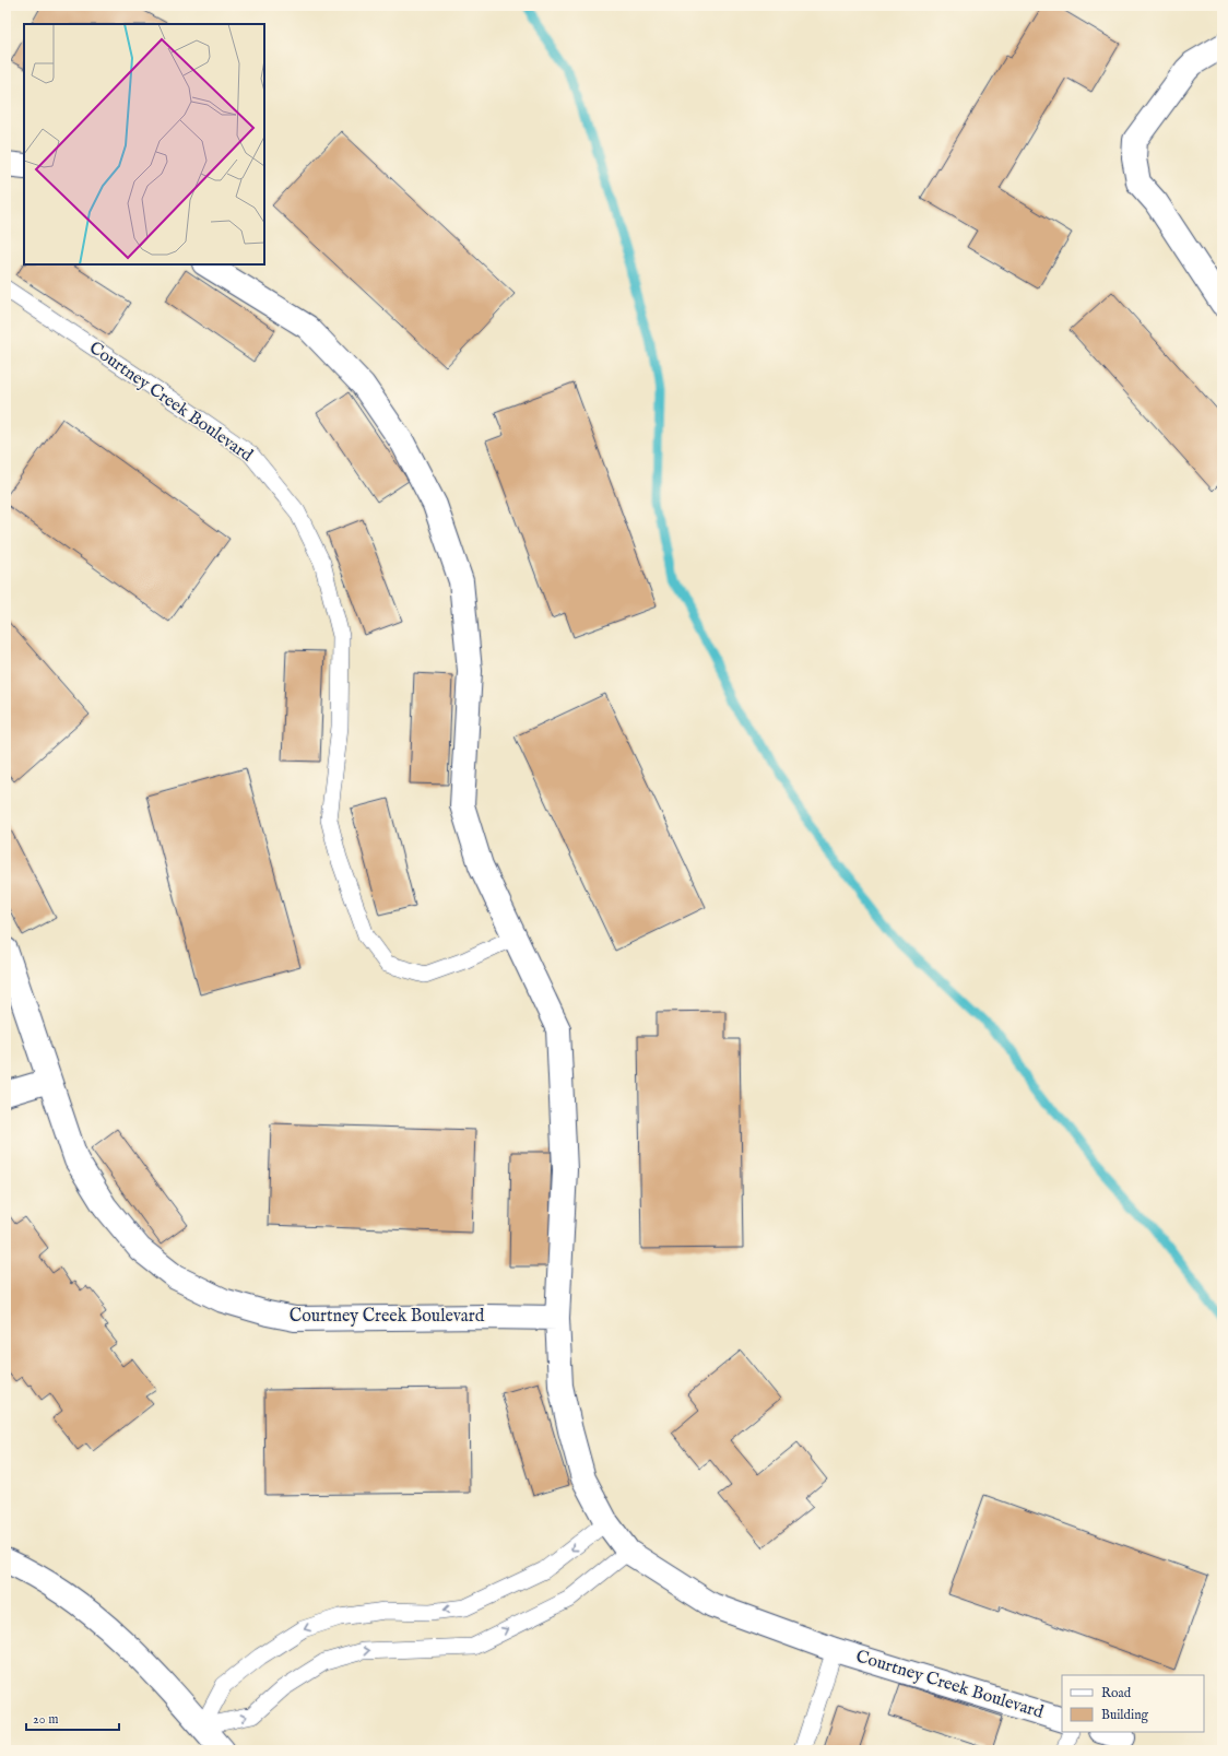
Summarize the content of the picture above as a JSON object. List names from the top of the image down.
{
  "streets": {
    "street": ["Courtney Creek Boulevard"]
  },
  "legend": ["Road", "Building"],
  "scale_bar": "20 m"
}
